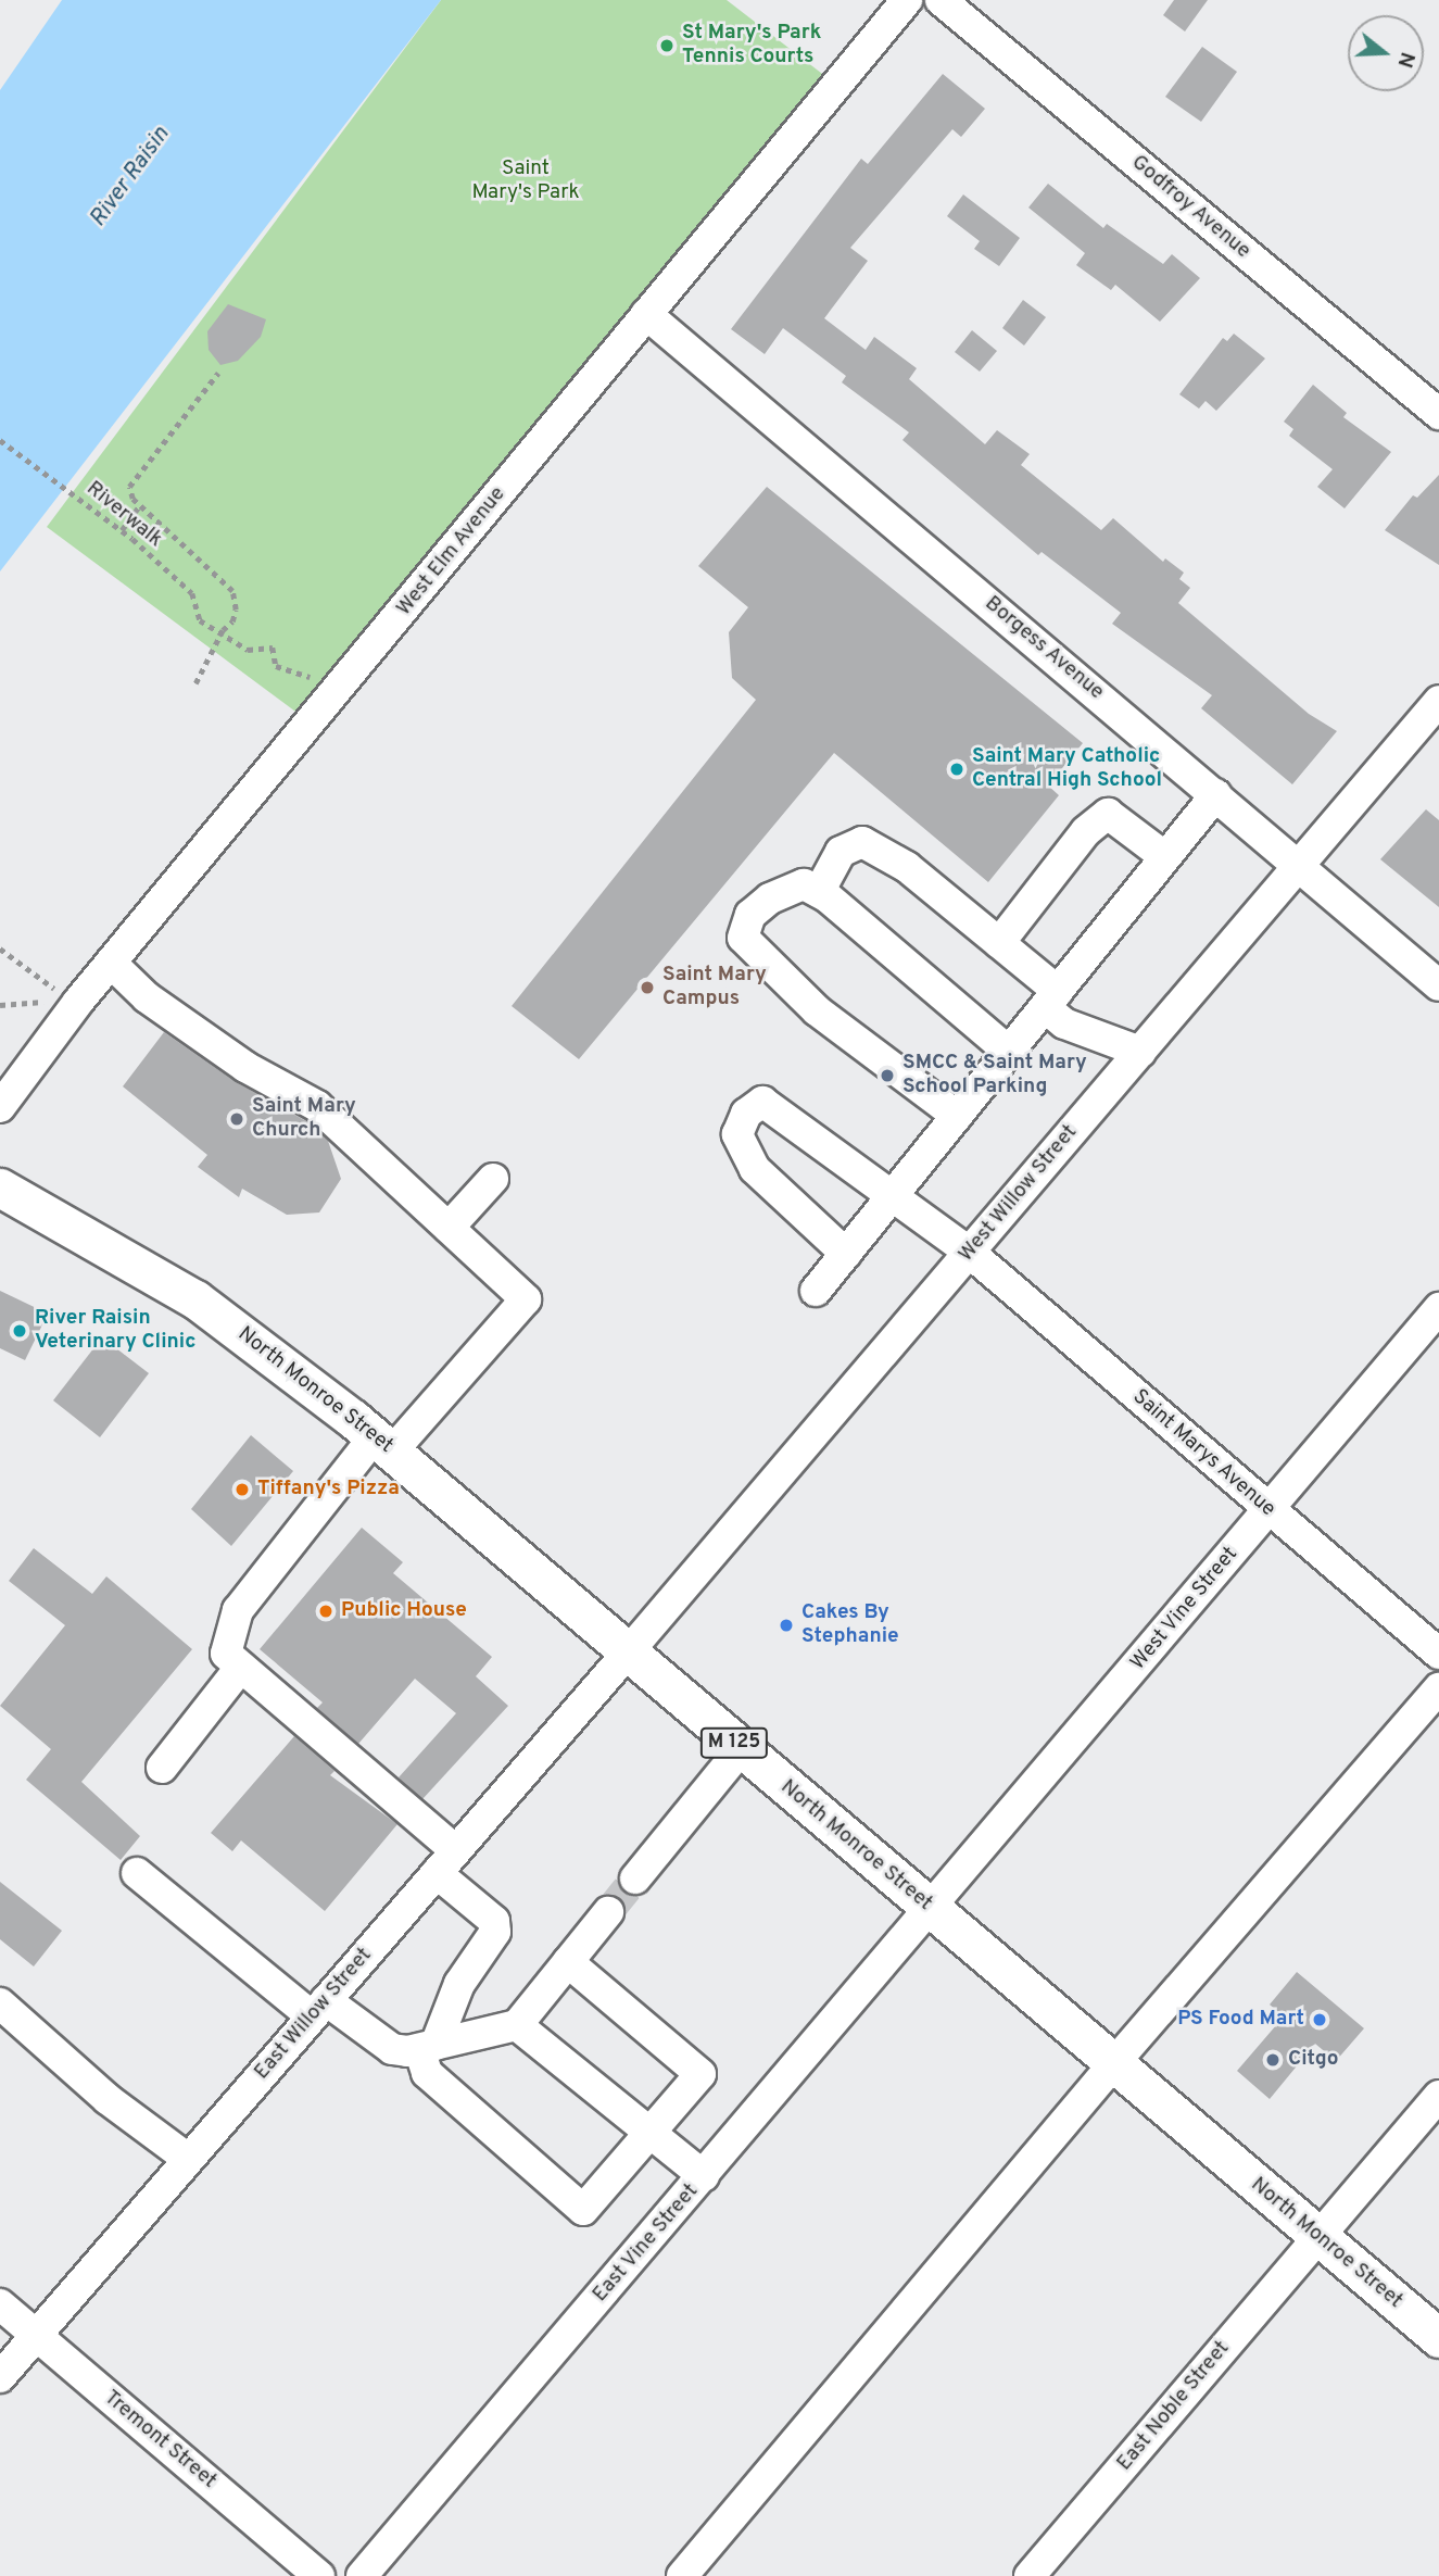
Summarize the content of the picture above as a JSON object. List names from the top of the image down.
{
  "streets": {
    "main road": ["North Monroe Street", "M 125"],
    "street": [
      "Godfroy Avenue",
      "West Elm Avenue",
      "Borgess Avenue",
      "West Willow Street",
      "Saint Marys Avenue",
      "West Vine Street",
      "East Willow Street",
      "East Vine Street",
      "East Noble Street",
      "Tremont Street"
    ],
    "path": ["Riverwalk"]
  },
  "crossings": [
    ["West Elm Avenue", "Borgess Avenue"],
    ["Borgess Avenue", "West Willow Street"],
    ["West Willow Street", "North Monroe Street"],
    ["West Willow Street", "Saint Marys Avenue"],
    ["West Willow Street", "East Willow Street"],
    ["North Monroe Street", "West Vine Street"],
    ["North Monroe Street", "East Willow Street"],
    ["North Monroe Street", "East Vine Street"],
    ["North Monroe Street", "East Noble Street"],
    ["Saint Marys Avenue", "West Vine Street"],
    ["West Vine Street", "East Vine Street"],
    ["East Willow Street", "Tremont Street"]
  ],
  "water": ["River Raisin"],
  "parks": ["Saint Mary's Park"],
  "places": [
    "St Mary's Park Tennis Courts",
    "Saint Mary Catholic Central High School",
    "Saint Mary Campus",
    "SMCC & Saint Mary School Parking",
    "Saint Mary Church",
    "River Raisin Veterinary Clinic",
    "Tiffany's Pizza",
    "Public House",
    "Cakes By Stephanie",
    "PS Food Mart",
    "Citgo"
  ],
  "north": "right"
}
